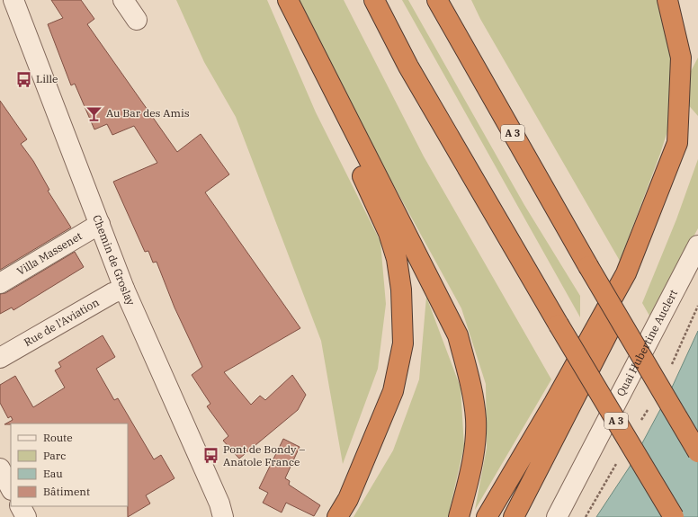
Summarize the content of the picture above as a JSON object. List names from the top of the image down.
{
  "streets": {
    "highway": ["A 3"],
    "street": [
      "Villa Massenet",
      "Chemin de Groslay",
      "Rue de l'Aviation",
      "Quai Hubertine Auclert"
    ]
  },
  "crossings": [
    ["Villa Massenet", "Chemin de Groslay"],
    ["Chemin de Groslay", "Rue de l'Aviation"]
  ],
  "places": {
    "bus stop": ["Lille", "Pont de Bondy – Anatole France"],
    "bar": ["Au Bar des Amis"]
  },
  "legend": [
    "Route",
    "Parc",
    "Eau",
    "Bâtiment"
  ]
}
